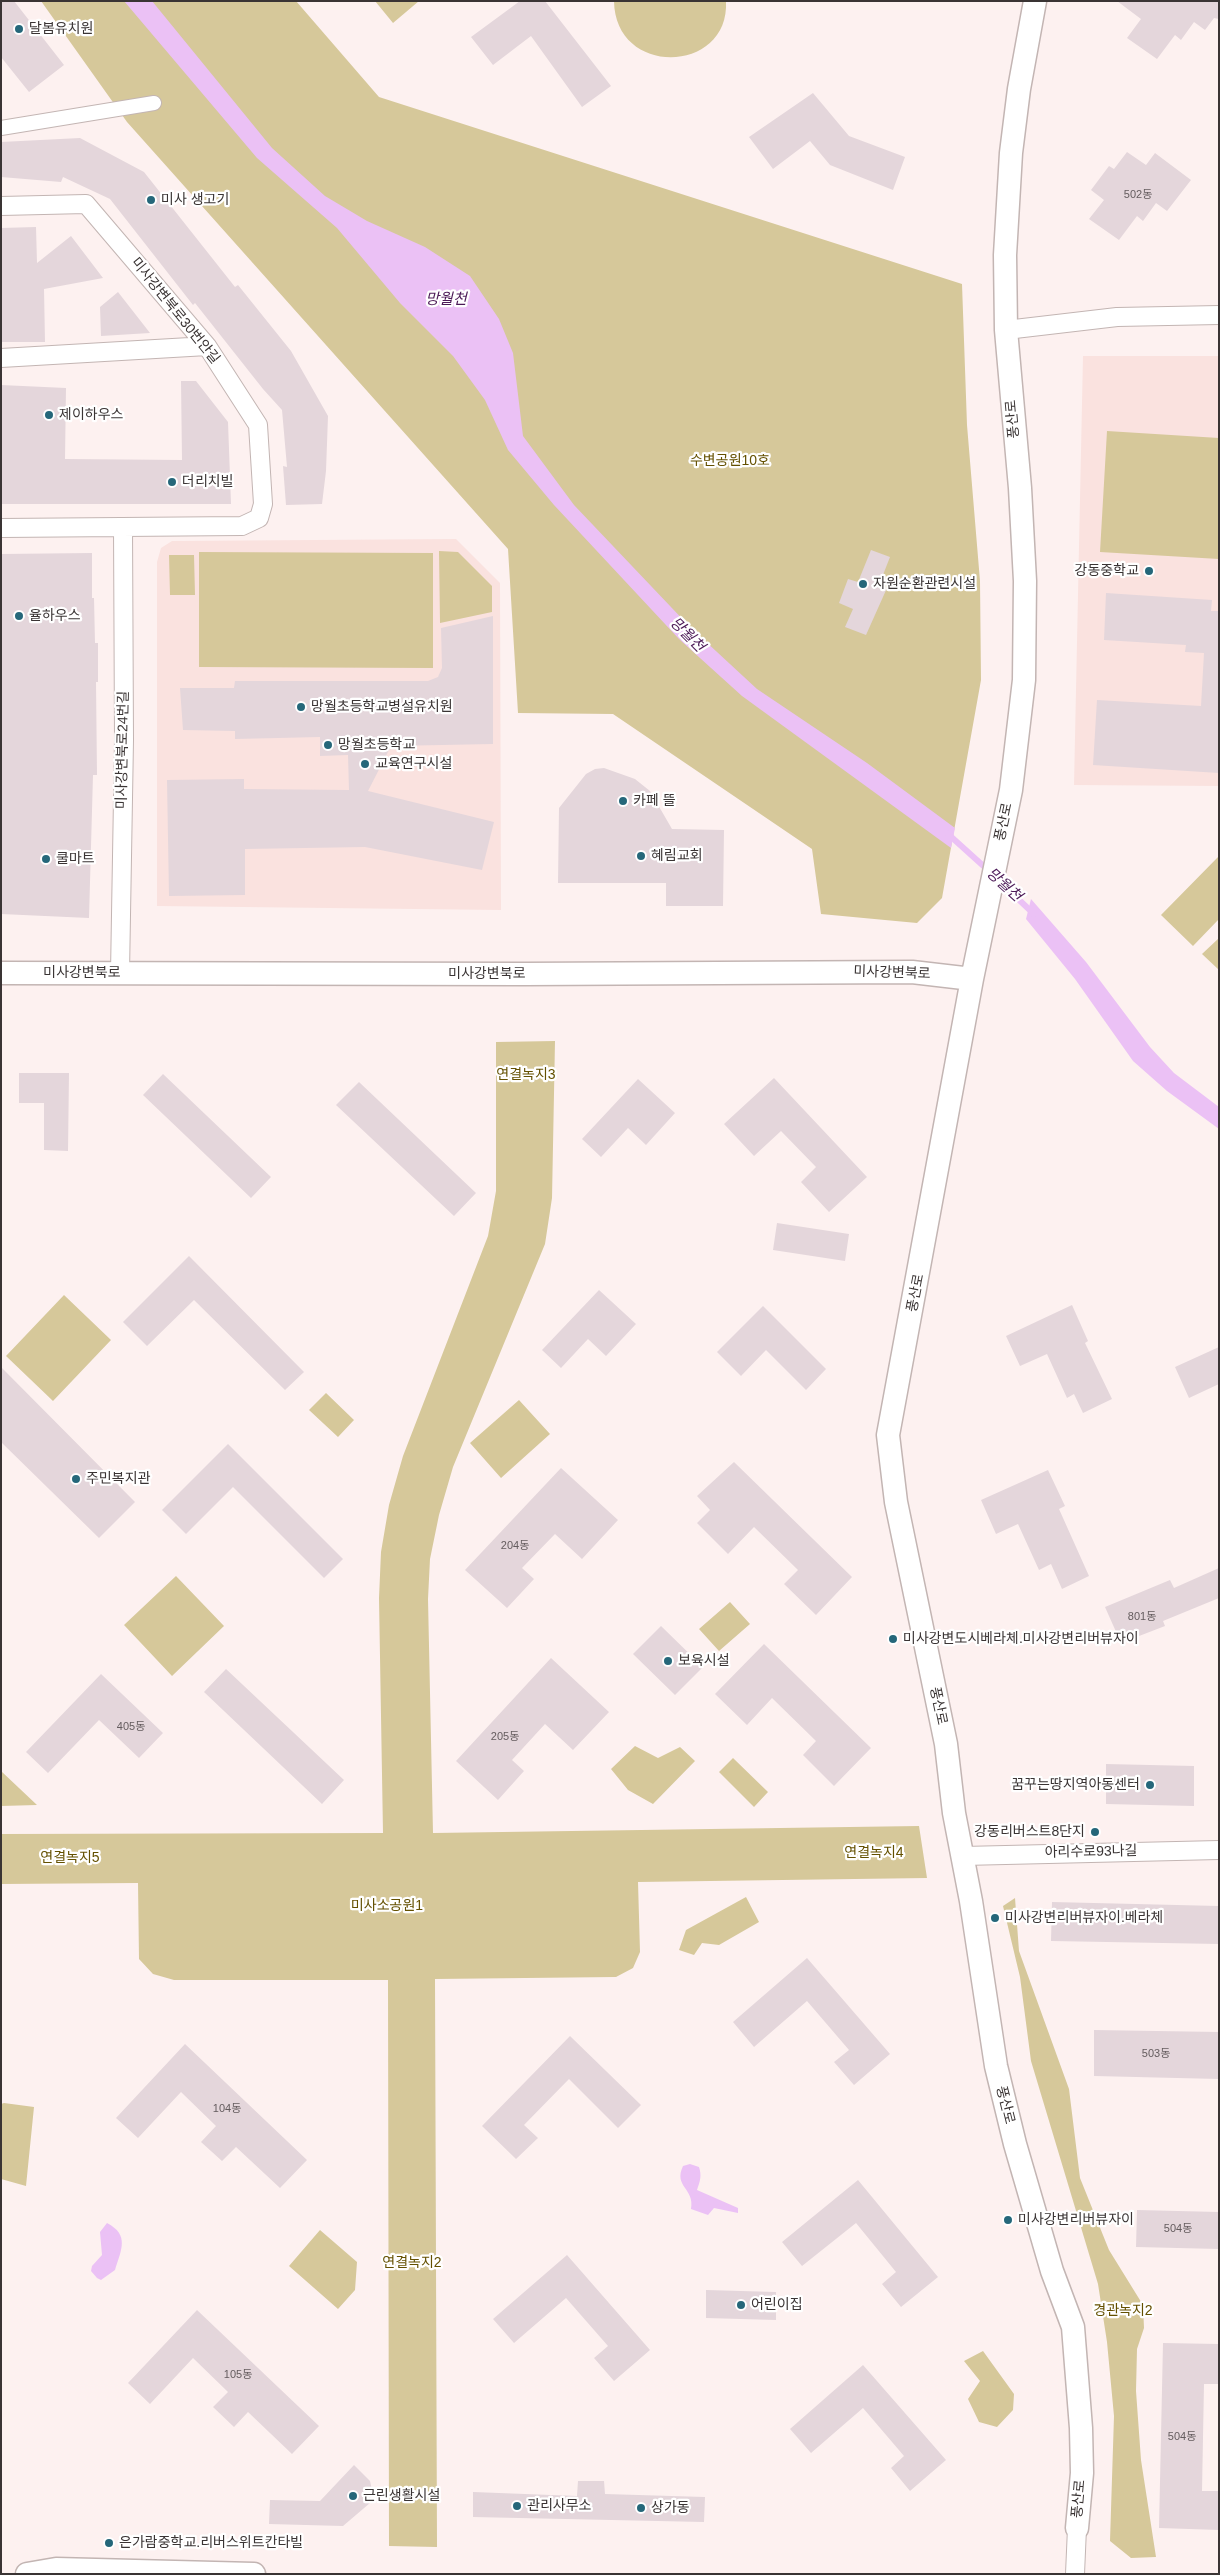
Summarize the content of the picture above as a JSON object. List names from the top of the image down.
{
  "streets": {
    "street": [
      "미사강변북로30번안길",
      "풍산로",
      "미사강변북로24번길",
      "미사강변북로",
      "아리수로93나길"
    ]
  },
  "crossings": [
    ["미사강변북로30번안길", "미사강변북로24번길"],
    ["풍산로", "미사강변북로"],
    ["풍산로", "아리수로93나길"],
    ["미사강변북로24번길", "미사강변북로"]
  ],
  "water": ["망월천"],
  "parks": [
    "수변공원10호",
    "연결녹지3",
    "연결녹지4",
    "연결녹지5",
    "미사소공원1",
    "연결녹지2",
    "경관녹지2"
  ],
  "places": [
    "달봄유치원",
    "미사 생고기",
    "제이하우스",
    "더리치빌",
    "강동중학교",
    "자원순환관련시설",
    "율하우스",
    "망월초등학교병설유치원",
    "망월초등학교",
    "교육연구시설",
    "카페 뜰",
    "혜림교회",
    "쿨마트",
    "주민복지관",
    "미사강변도시베라체.미사강변리버뷰자이",
    "보육시설",
    "꿈꾸는땅지역아동센터",
    "강동리버스트8단지",
    "미사강변리버뷰자이.베라체",
    "미사강변리버뷰자이",
    "어린이집",
    "근린생활시설",
    "관리사무소",
    "상가동",
    "은가람중학교.리버스위트칸타빌"
  ],
  "house_numbers": [
    "502동",
    "204동",
    "801동",
    "405동",
    "205동",
    "503동",
    "104동",
    "504동",
    "105동",
    "504동"
  ]
}
